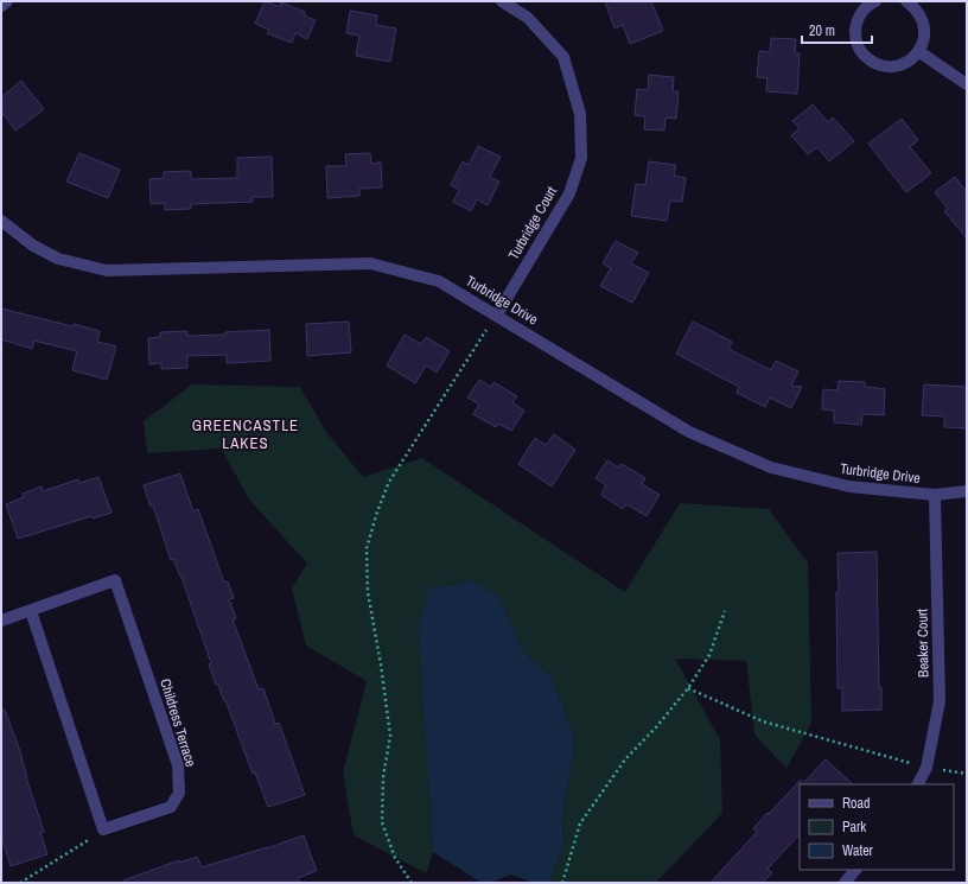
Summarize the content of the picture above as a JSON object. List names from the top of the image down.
{
  "streets": {
    "street": [
      "Turbridge Court",
      "Turbridge Drive",
      "Beaker Court",
      "Childress Terrace"
    ]
  },
  "crossings": [
    ["Turbridge Court", "Turbridge Drive"],
    ["Turbridge Drive", "Beaker Court"]
  ],
  "districts": ["GREENCASTLE LAKES"],
  "legend": ["Road", "Park", "Water"],
  "scale_bar": "20 m"
}
